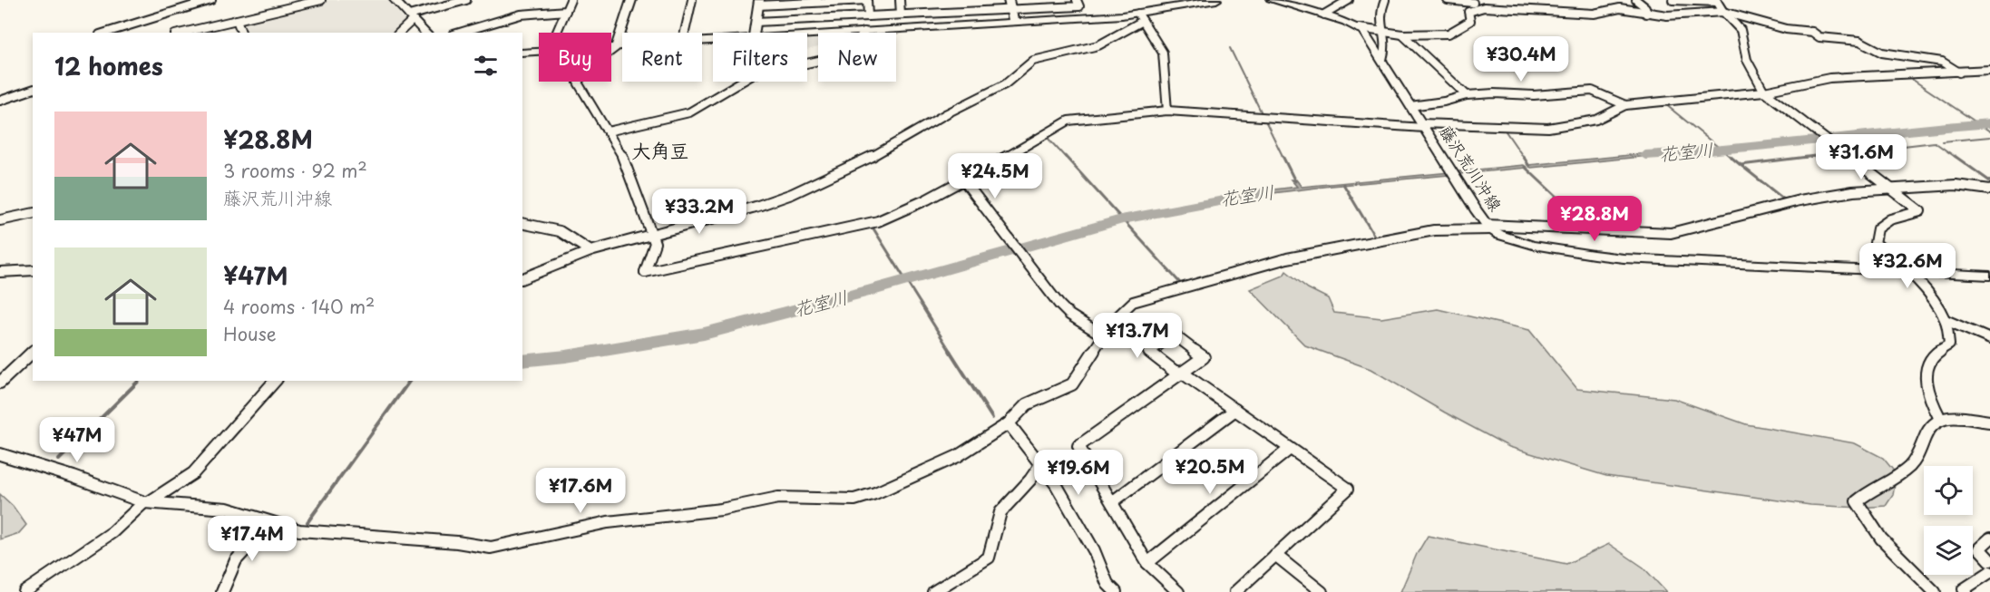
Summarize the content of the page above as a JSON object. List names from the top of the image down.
{
  "streets": {
    "main road": ["藤沢荒川沖線"]
  },
  "districts": ["大角豆"],
  "water": ["花室川"],
  "page": {
    "chip": [
      "Buy",
      "Rent",
      "Filters",
      "New"
    ],
    "heading": "12 homes",
    "price": [
      "¥30.4M",
      "¥31.6M",
      "¥24.5M",
      "¥33.2M",
      "¥28.8M",
      "¥32.6M",
      "¥13.7M",
      "¥47M",
      "¥20.5M",
      "¥19.6M",
      "¥17.6M",
      "¥17.4M"
    ],
    "list": [
      {
        "name": "¥28.8M",
        "note": "3 rooms · 92 m² · 藤沢荒川沖線"
      },
      {
        "name": "¥47M",
        "note": "4 rooms · 140 m² · House"
      }
    ]
  }
}
